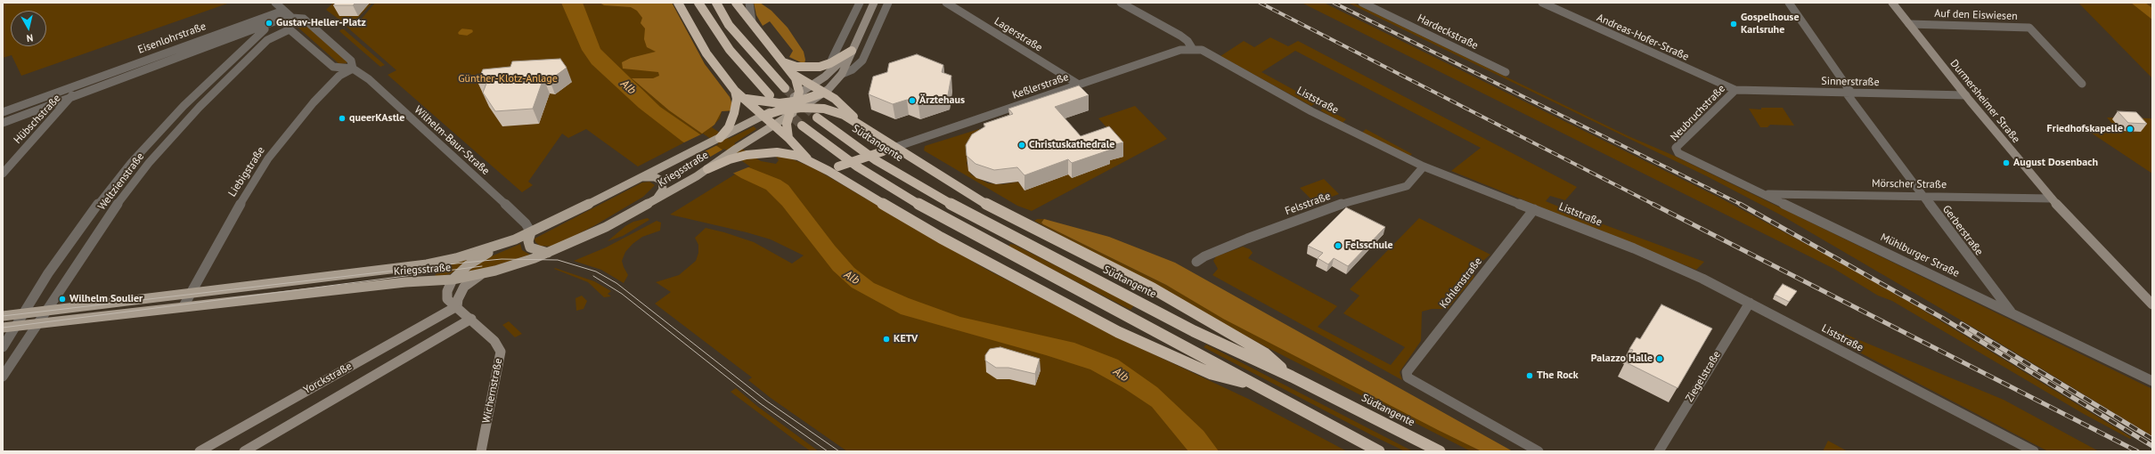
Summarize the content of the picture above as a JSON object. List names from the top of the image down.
{
  "streets": {
    "highway": ["Südtangente"],
    "main road": ["Kriegsstraße"],
    "street": [
      "Auf den Eiswiesen",
      "Hardeckstraße",
      "Lagerstraße",
      "Andreas-Hofer-Straße",
      "Eisenlohrstraße",
      "Sinnerstraße",
      "Keßlerstraße",
      "Liststraße",
      "Durmersheimer Straße",
      "Neubruchstraße",
      "Hübschstraße",
      "Wilhelm-Baur-Straße",
      "Liebigstraße",
      "Weltzienstraße",
      "Mörscher Straße",
      "Felsstraße",
      "Gerberstraße",
      "Mühlburger Straße",
      "Kohlenstraße",
      "Ziegelstraße",
      "Yorckstraße",
      "Wichernstraße"
    ]
  },
  "crossings": [
    ["Auf den Eiswiesen", "Durmersheimer Straße"],
    ["Lagerstraße", "Keßlerstraße"],
    ["Andreas-Hofer-Straße", "Sinnerstraße"],
    ["Andreas-Hofer-Straße", "Neubruchstraße"],
    ["Eisenlohrstraße", "Hübschstraße"],
    ["Eisenlohrstraße", "Wilhelm-Baur-Straße"],
    ["Eisenlohrstraße", "Weltzienstraße"],
    ["Sinnerstraße", "Durmersheimer Straße"],
    ["Sinnerstraße", "Neubruchstraße"],
    ["Sinnerstraße", "Gerberstraße"],
    ["Keßlerstraße", "Liststraße"],
    ["Liststraße", "Felsstraße"],
    ["Liststraße", "Kohlenstraße"],
    ["Liststraße", "Ziegelstraße"],
    ["Durmersheimer Straße", "Mörscher Straße"],
    ["Neubruchstraße", "Mühlburger Straße"],
    ["Wilhelm-Baur-Straße", "Kriegsstraße"],
    ["Wilhelm-Baur-Straße", "Liebigstraße"],
    ["Wilhelm-Baur-Straße", "Weltzienstraße"],
    ["Kriegsstraße", "Liebigstraße"],
    ["Kriegsstraße", "Weltzienstraße"],
    ["Kriegsstraße", "Wichernstraße"],
    ["Mörscher Straße", "Gerberstraße"],
    ["Mörscher Straße", "Mühlburger Straße"],
    ["Gerberstraße", "Mühlburger Straße"],
    ["Yorckstraße", "Wichernstraße"]
  ],
  "water": ["Alb"],
  "parks": ["Günther-Klotz-Anlage"],
  "places": [
    "Gustav-Heller-Platz",
    "Gospelhouse Karlsruhe",
    "Ärztehaus",
    "queerKAstle",
    "Friedhofskapelle",
    "Christuskathedrale",
    "August Dosenbach",
    "Felsschule",
    "Wilhelm Soulier",
    "KETV",
    "Palazzo Halle",
    "The Rock"
  ],
  "north": "bottom"
}
